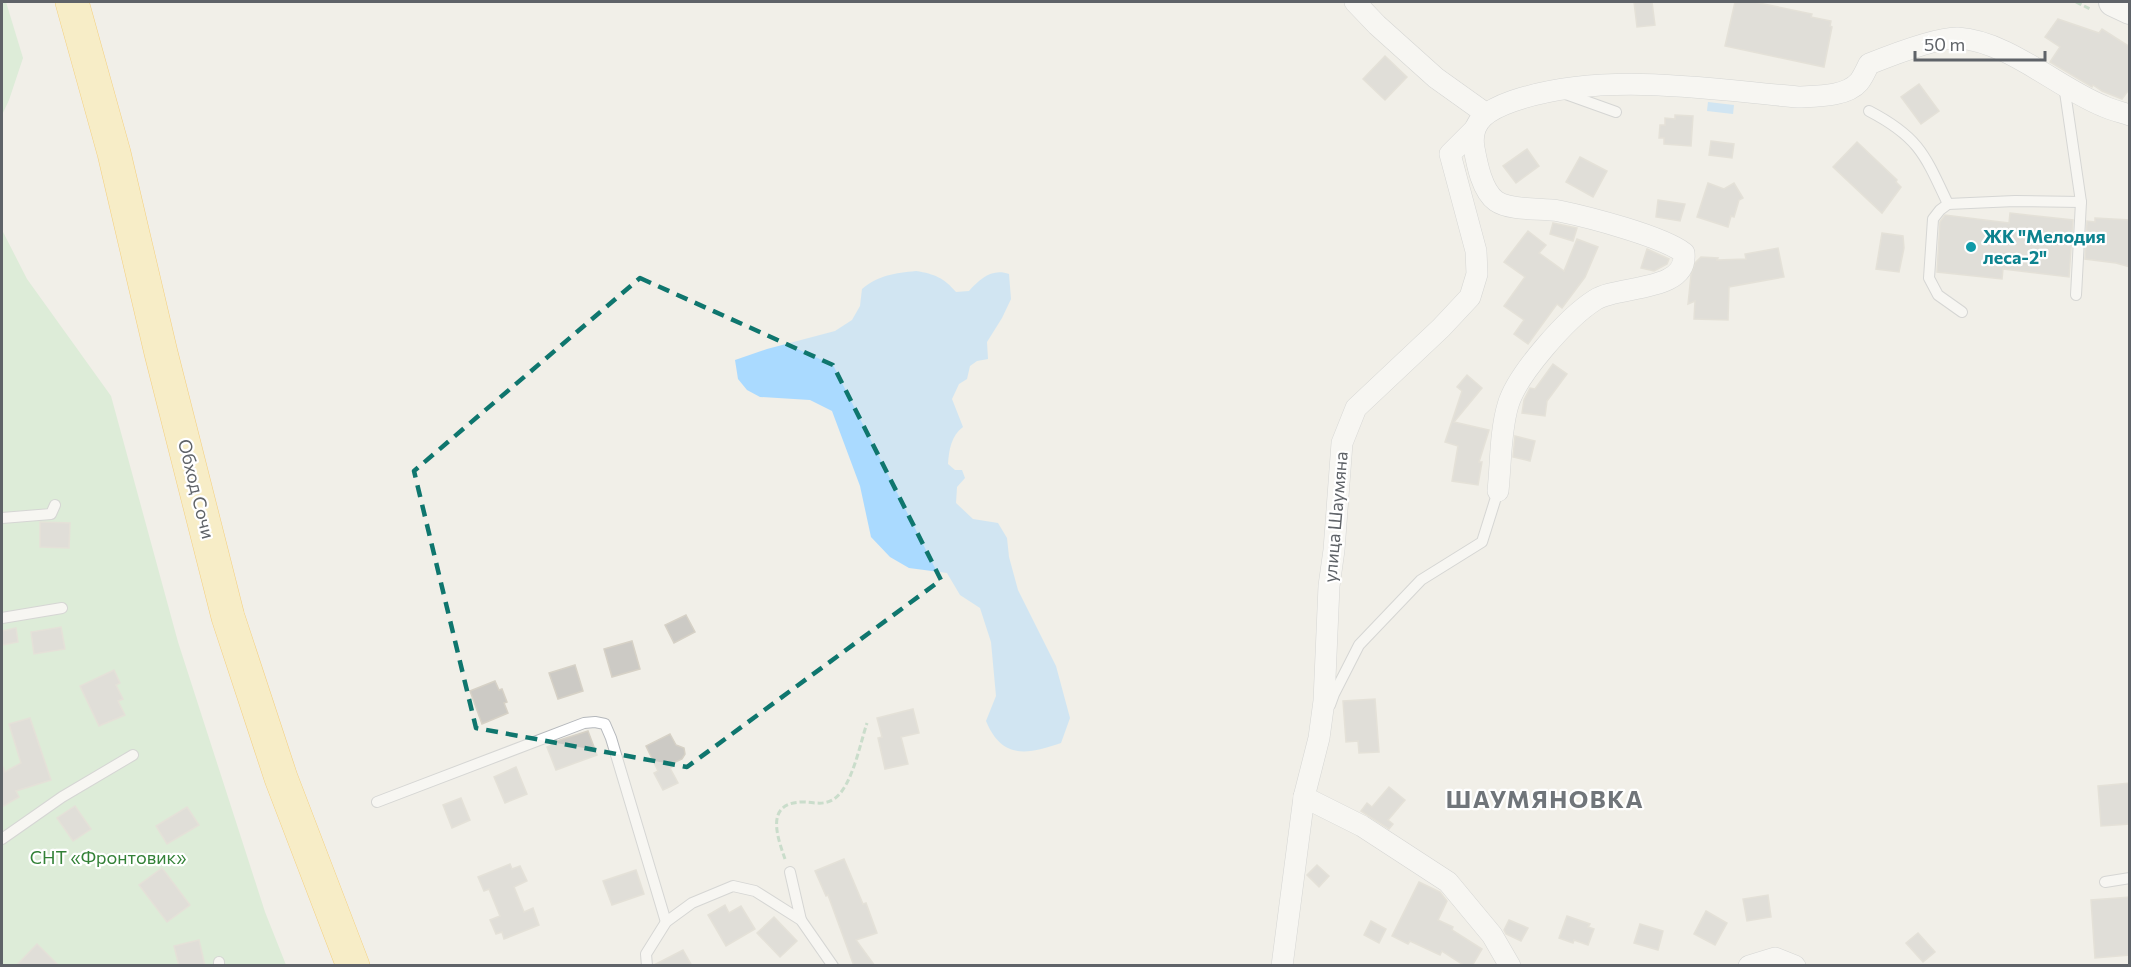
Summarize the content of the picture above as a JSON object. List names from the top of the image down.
{
  "streets": {
    "highway": ["Обход Сочи"],
    "street": ["улица Шаумяна"]
  },
  "districts": ["ШАУМЯНОВКА"],
  "parks": ["СНТ «Фронтовик»"],
  "places": ["ЖК \"Мелодия леса-2\""],
  "scale_bar": "50 m"
}
